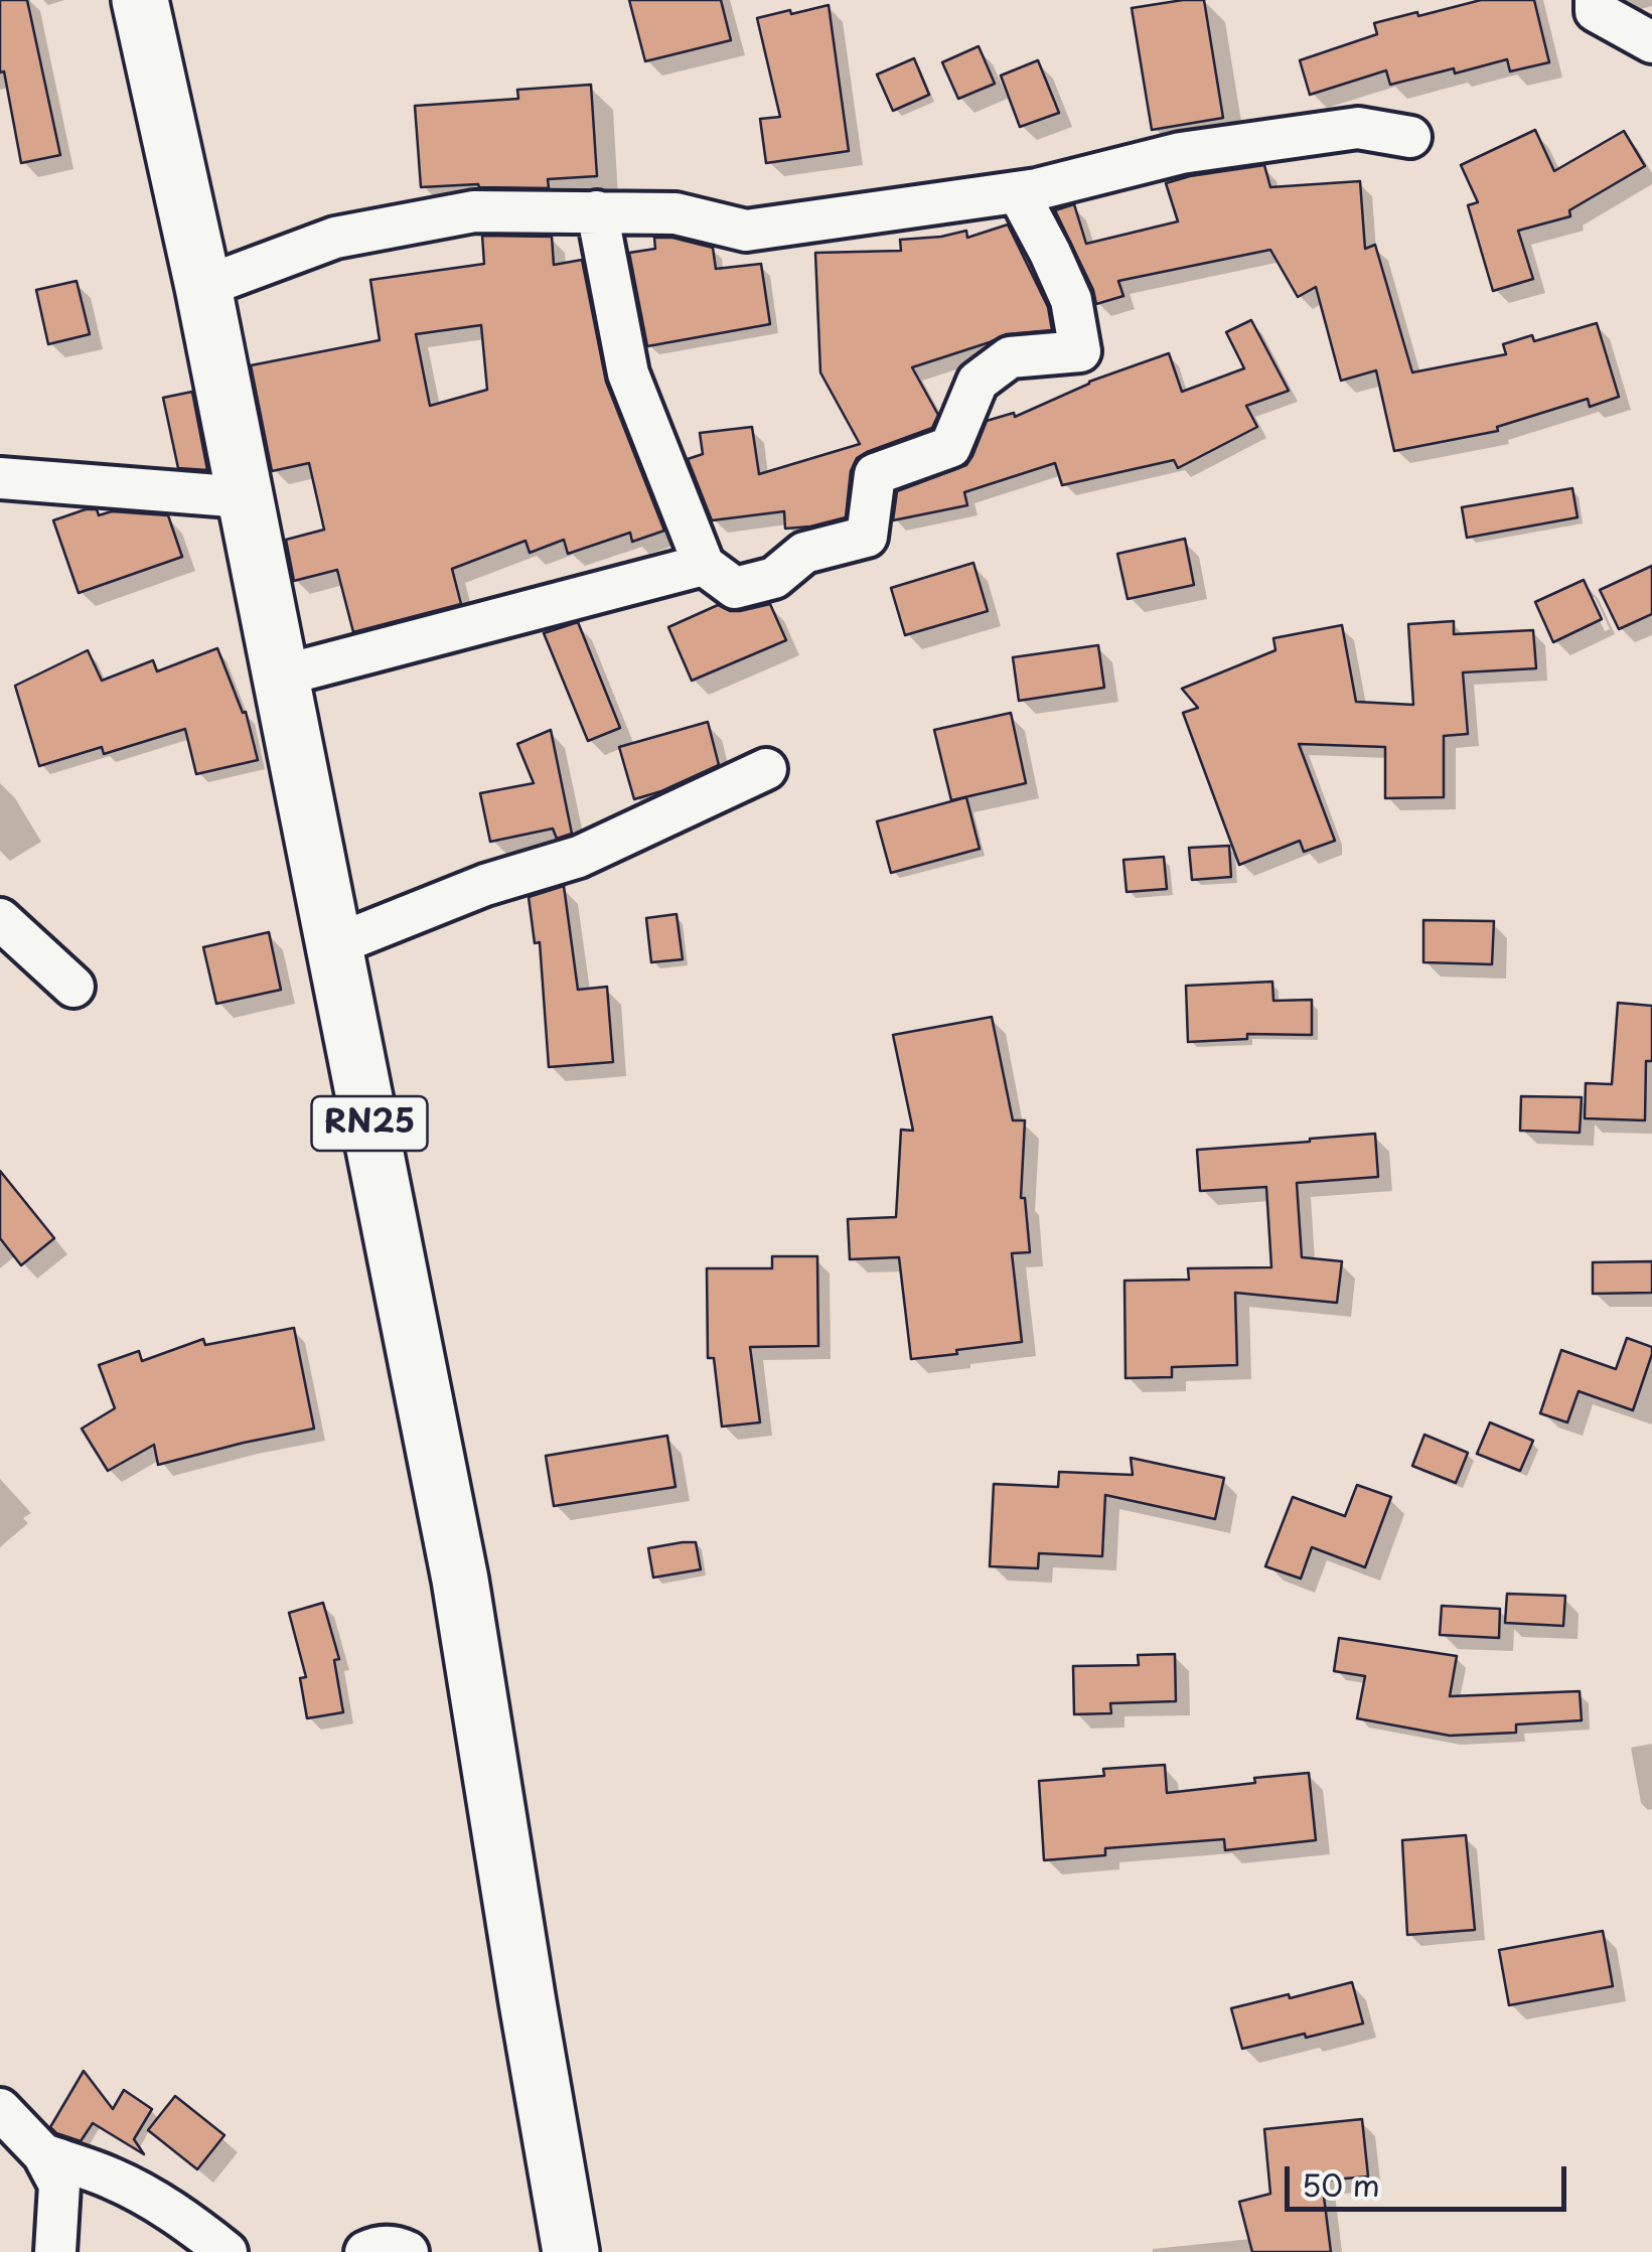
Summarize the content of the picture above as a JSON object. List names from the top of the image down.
{
  "streets": {
    "main road": ["RN25"]
  },
  "scale_bar": "50 m"
}
